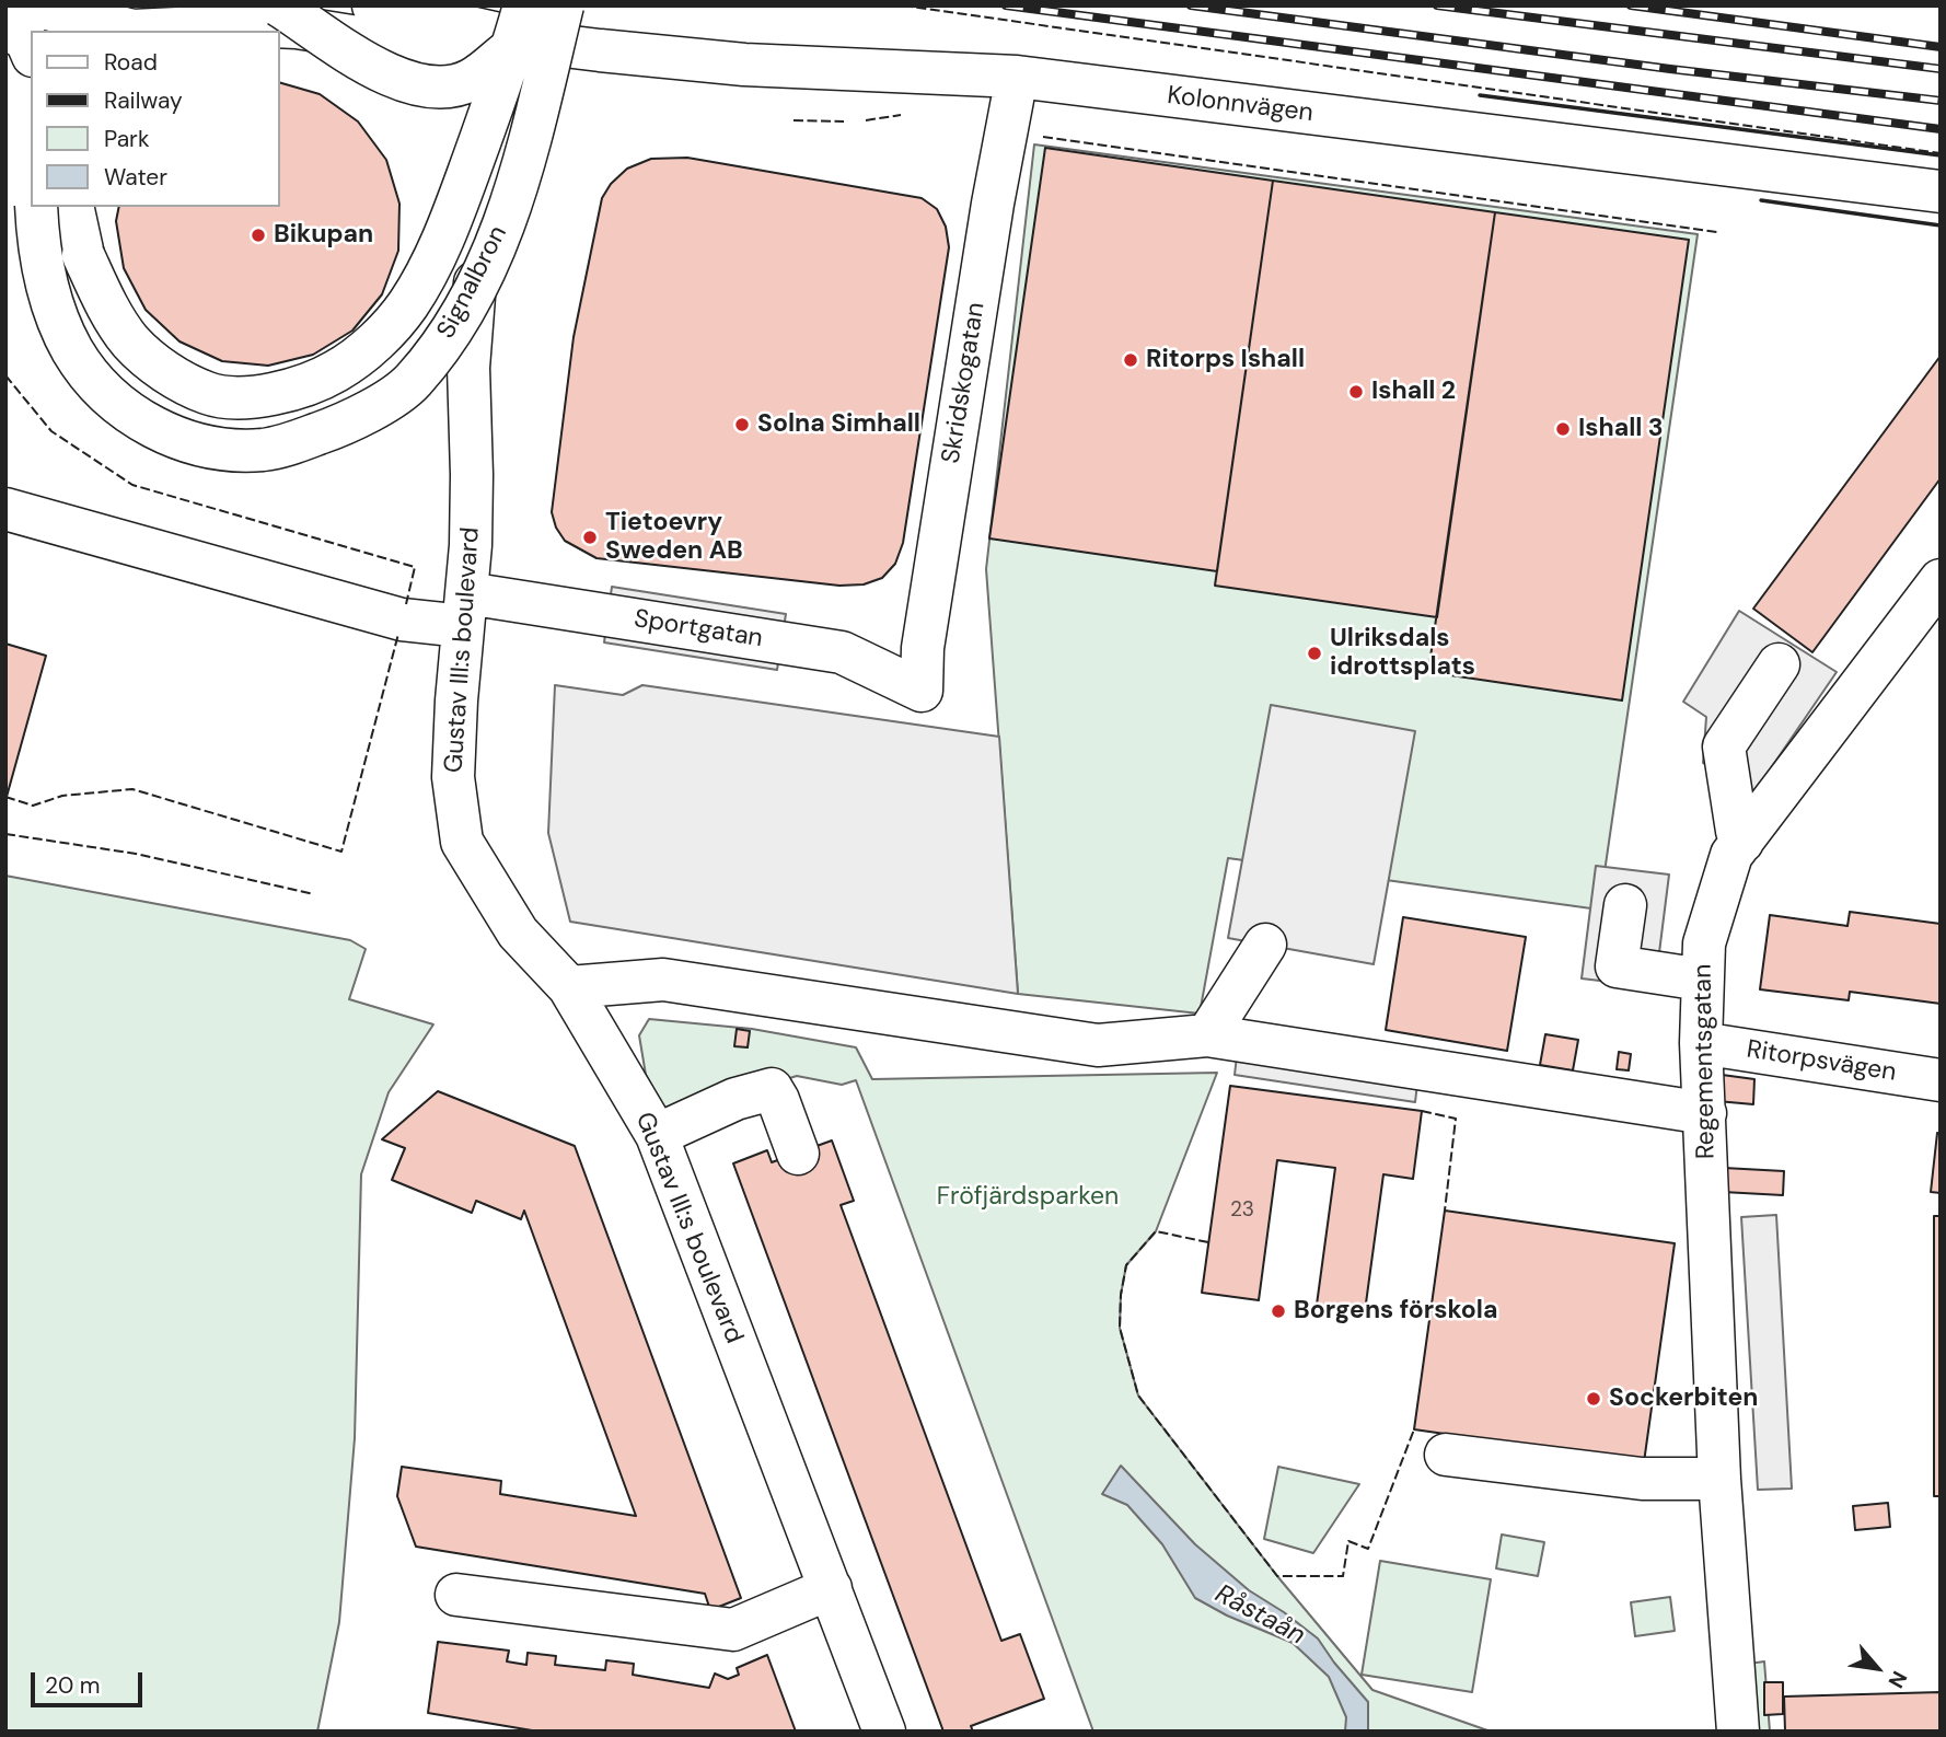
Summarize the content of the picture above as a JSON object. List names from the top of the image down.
{
  "streets": {
    "street": [
      "Kolonnvägen",
      "Signalbron",
      "Skridskogatan",
      "Sportgatan",
      "Gustav III:s boulevard",
      "Regementsgatan",
      "Ritorpsvägen"
    ]
  },
  "crossings": [
    ["Kolonnvägen", "Signalbron"],
    ["Kolonnvägen", "Skridskogatan"],
    ["Kolonnvägen", "Gustav III:s boulevard"],
    ["Signalbron", "Gustav III:s boulevard"],
    ["Skridskogatan", "Sportgatan"],
    ["Sportgatan", "Gustav III:s boulevard"],
    ["Regementsgatan", "Ritorpsvägen"]
  ],
  "water": ["Råstaån"],
  "parks": ["Fröfjärdsparken"],
  "places": [
    "Bikupan",
    "Ritorps Ishall",
    "Ishall 2",
    "Solna Simhall",
    "Ishall 3",
    "Tietoevry Sweden AB",
    "Ulriksdals idrottsplats",
    "Borgens förskola",
    "Sockerbiten"
  ],
  "house_numbers": ["23"],
  "legend": [
    "Road",
    "Railway",
    "Park",
    "Water"
  ],
  "scale_bar": "20 m",
  "north": "bottom right"
}
